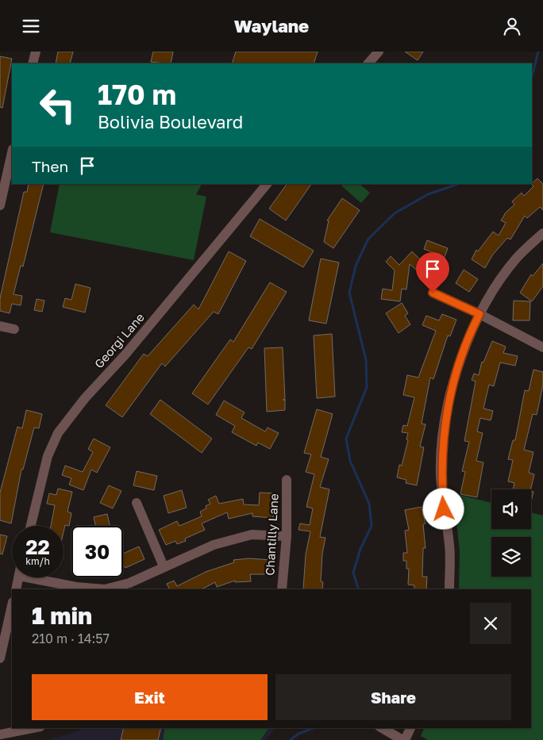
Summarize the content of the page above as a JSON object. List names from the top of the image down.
{
  "streets": {
    "street": ["Georgi Lane", "Chantilly Lane"]
  },
  "page": {
    "header": "Waylane",
    "turn": ["170 m", "Bolivia Boulevard"],
    "then": "Then",
    "speed": "22 km/h",
    "limit": "30",
    "heading": ["1 min", "210 m · 14:57"],
    "buttons": ["Exit", "Share"]
  }
}
